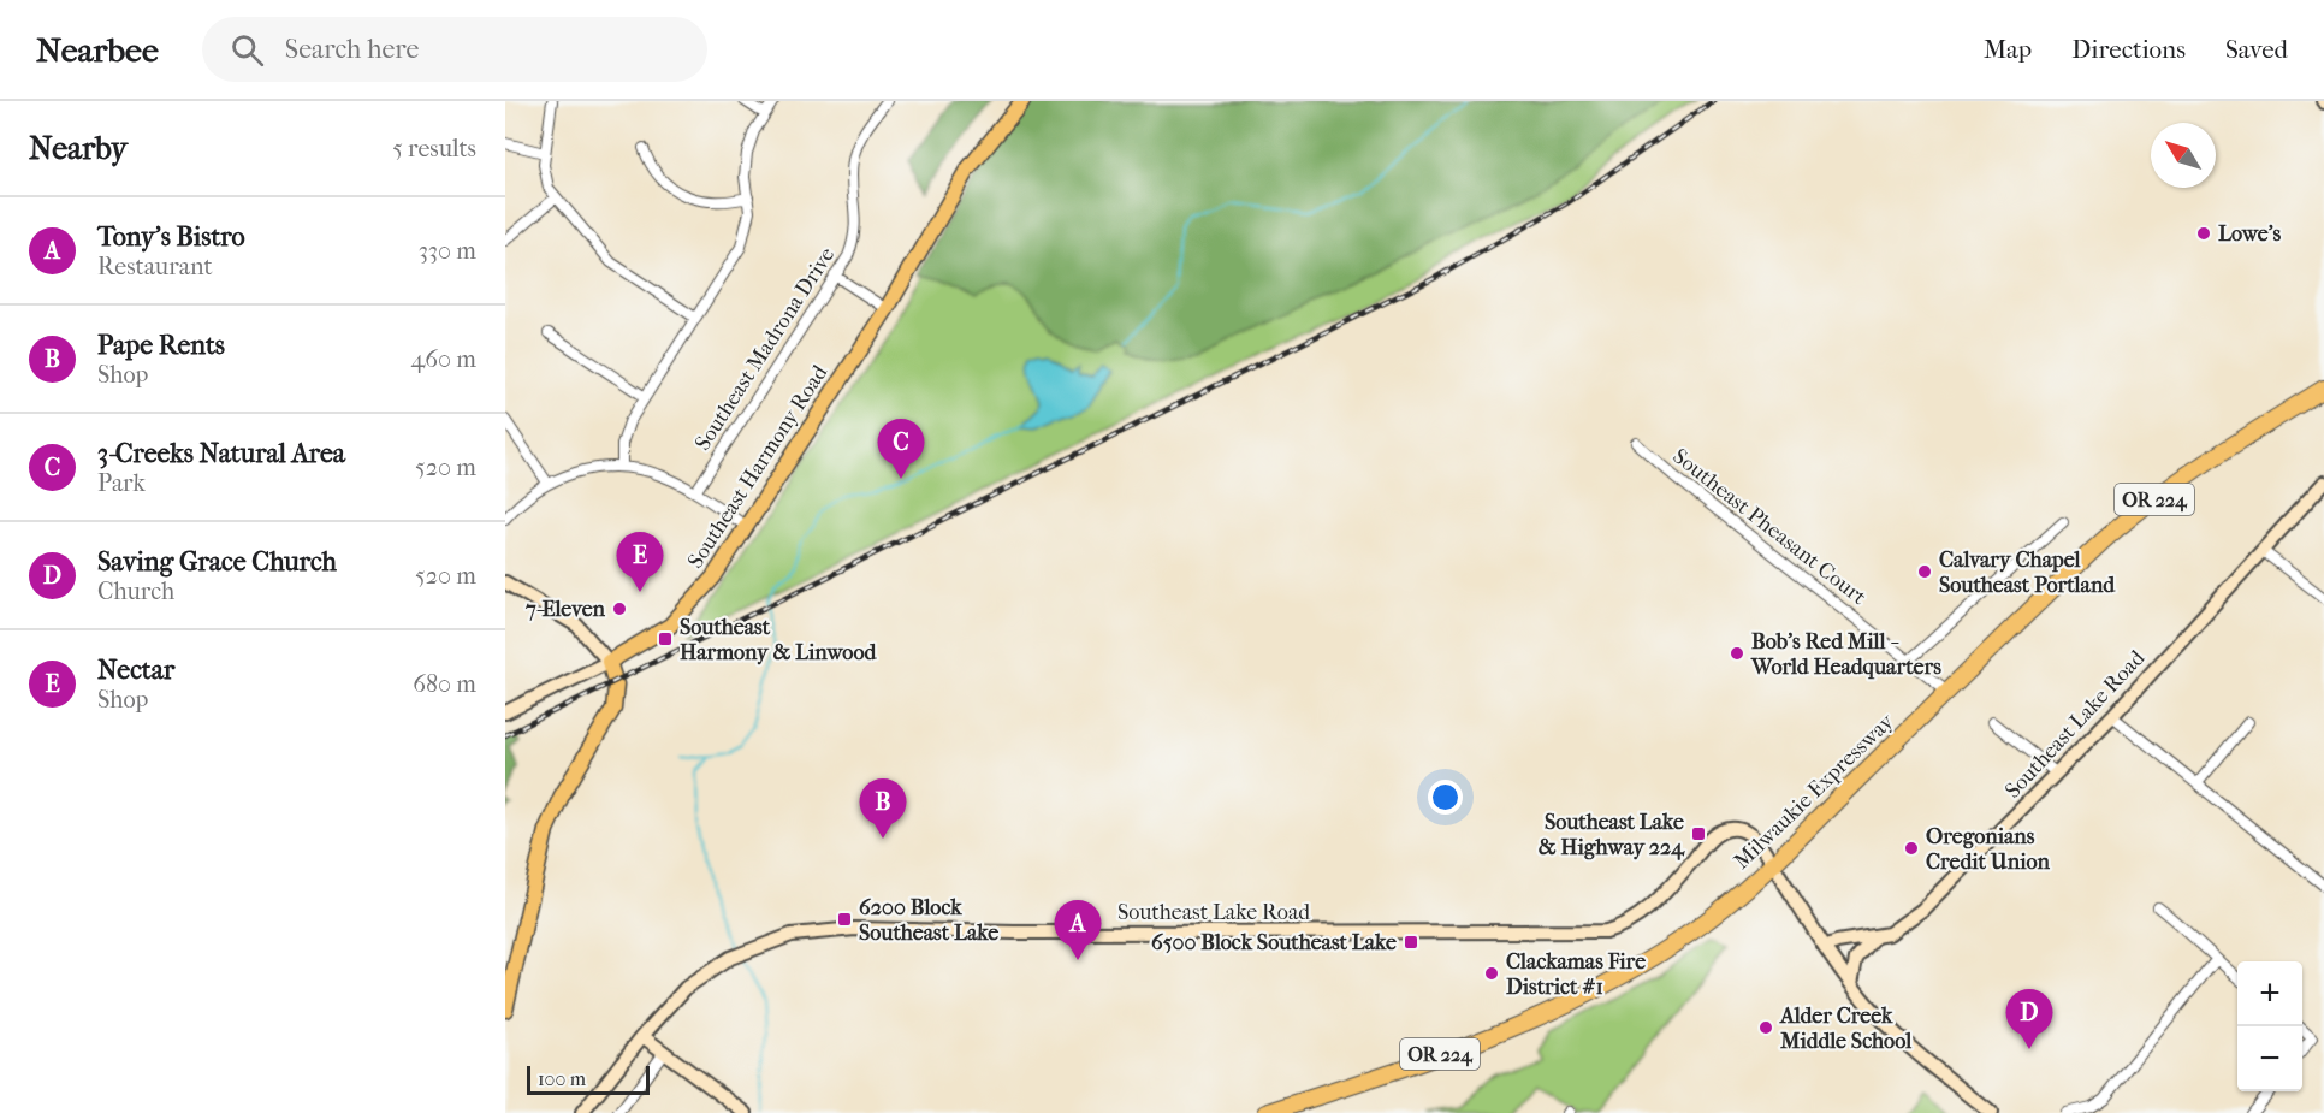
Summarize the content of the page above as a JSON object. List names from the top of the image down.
{
  "streets": {
    "highway": ["OR 224", "Milwaukie Expressway"],
    "main road": ["Southeast Harmony Road"],
    "street": ["Southeast Madrona Drive", "Southeast Pheasant Court", "Southeast Lake Road"]
  },
  "crossings": [
    ["Southeast Pheasant Court", "Milwaukie Expressway"],
    ["Southeast Lake Road", "Milwaukie Expressway"]
  ],
  "places": {
    "other": [
      "Lowe's",
      "Calvary Chapel Southeast Portland",
      "7-Eleven",
      "Bob's Red Mill - World Headquarters",
      "Oregonians Credit Union",
      "Clackamas Fire District #1",
      "Alder Creek Middle School"
    ],
    "transit": [
      "Southeast Harmony & Linwood",
      "Southeast Lake & Highway 224",
      "6200 Block Southeast Lake",
      "6500 Block Southeast Lake"
    ]
  },
  "scale_bar": "100 m",
  "north": "top left",
  "page": {
    "header": "Nearbee",
    "search": "Search here",
    "nav": ["Map", "Directions", "Saved"],
    "heading": ["Nearby", "5 results"],
    "list": [
      {
        "mark": "A",
        "name": "Tony's Bistro",
        "note": "Restaurant",
        "value": "330 m"
      },
      {
        "mark": "B",
        "name": "Pape Rents",
        "note": "Shop",
        "value": "460 m"
      },
      {
        "mark": "C",
        "name": "3-Creeks Natural Area",
        "note": "Park",
        "value": "520 m"
      },
      {
        "mark": "D",
        "name": "Saving Grace Church",
        "note": "Church",
        "value": "520 m"
      },
      {
        "mark": "E",
        "name": "Nectar",
        "note": "Shop",
        "value": "680 m"
      }
    ],
    "pins": [
      "C",
      "E",
      "B",
      "A",
      "D"
    ],
    "map_buttons": ["+", "−"],
    "scale": "100 m"
  }
}
